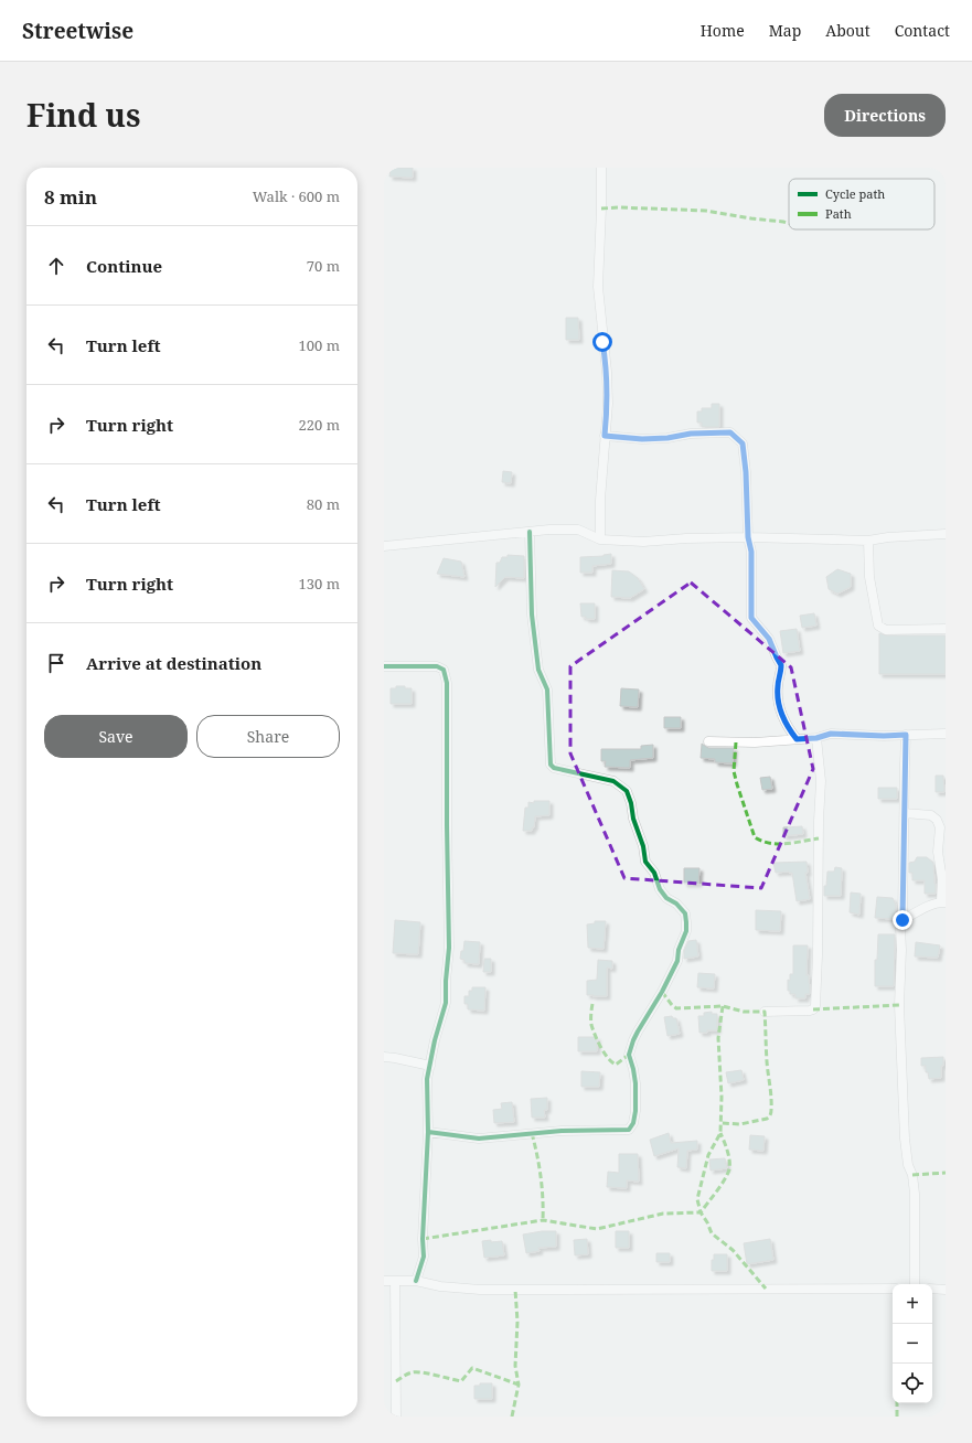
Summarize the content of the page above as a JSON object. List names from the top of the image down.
{
  "legend": ["Cycle path", "Path"],
  "page": {
    "header": "Streetwise",
    "nav": [
      "Home",
      "Map",
      "About",
      "Contact"
    ],
    "title": "Find us",
    "buttons": [
      "Directions",
      ["Save", "Share"]
    ],
    "heading": ["8 min", "Walk · 600 m"],
    "list": [
      ["Continue", "70 m"],
      ["Turn left", "100 m"],
      ["Turn right", "220 m"],
      ["Turn left", "80 m"],
      ["Turn right", "130 m"],
      "Arrive at destination"
    ],
    "map_buttons": ["+", "−"]
  }
}
